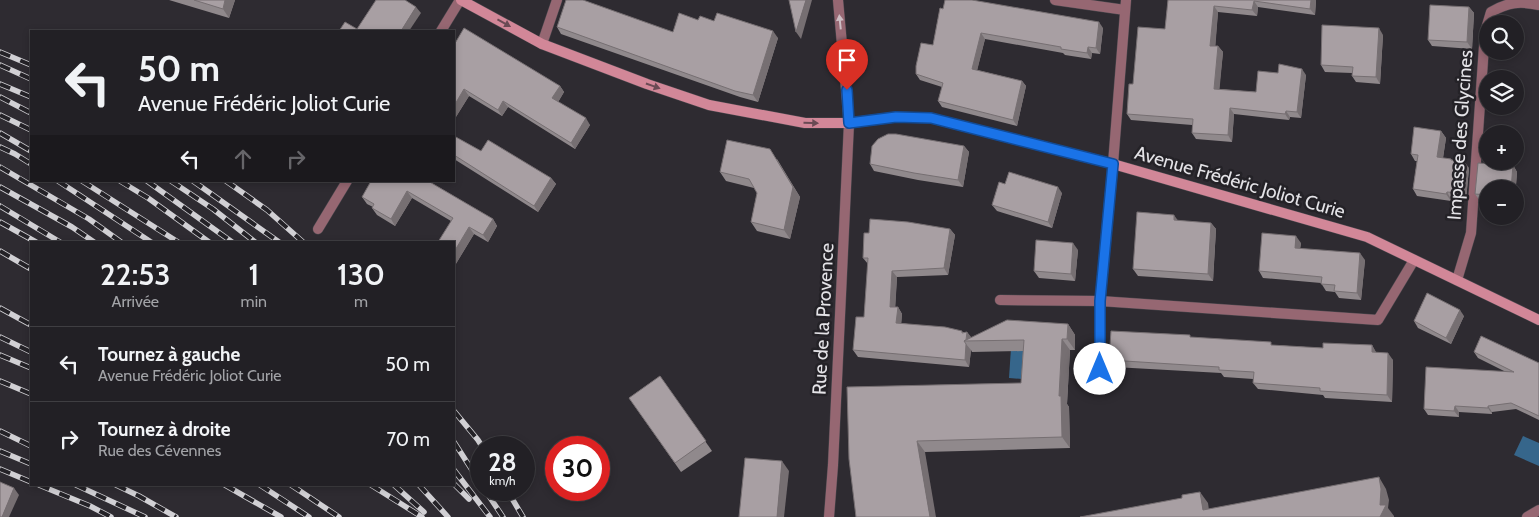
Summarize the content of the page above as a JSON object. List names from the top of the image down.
{
  "streets": {
    "street": ["Impasse des Glycines", "Avenue Frédéric Joliot Curie", "Rue de la Provence"]
  },
  "crossings": [
    ["Impasse des Glycines", "Avenue Frédéric Joliot Curie"],
    ["Avenue Frédéric Joliot Curie", "Rue de la Provence"]
  ],
  "one_way": ["Avenue Frédéric Joliot Curie"],
  "page": {
    "map_buttons": ["+", "−"],
    "turn": ["50 m", "Avenue Frédéric Joliot Curie"],
    "eta": [
      "22:53",
      "Arrivée",
      "1",
      "min",
      "130",
      "m"
    ],
    "list": [
      {
        "name": "Tournez à gauche",
        "note": "Avenue Frédéric Joliot Curie",
        "value": "50 m"
      },
      {
        "name": "Tournez à droite",
        "note": "Rue des Cévennes",
        "value": "70 m"
      }
    ],
    "speed": "28 km/h",
    "limit": "30"
  }
}
